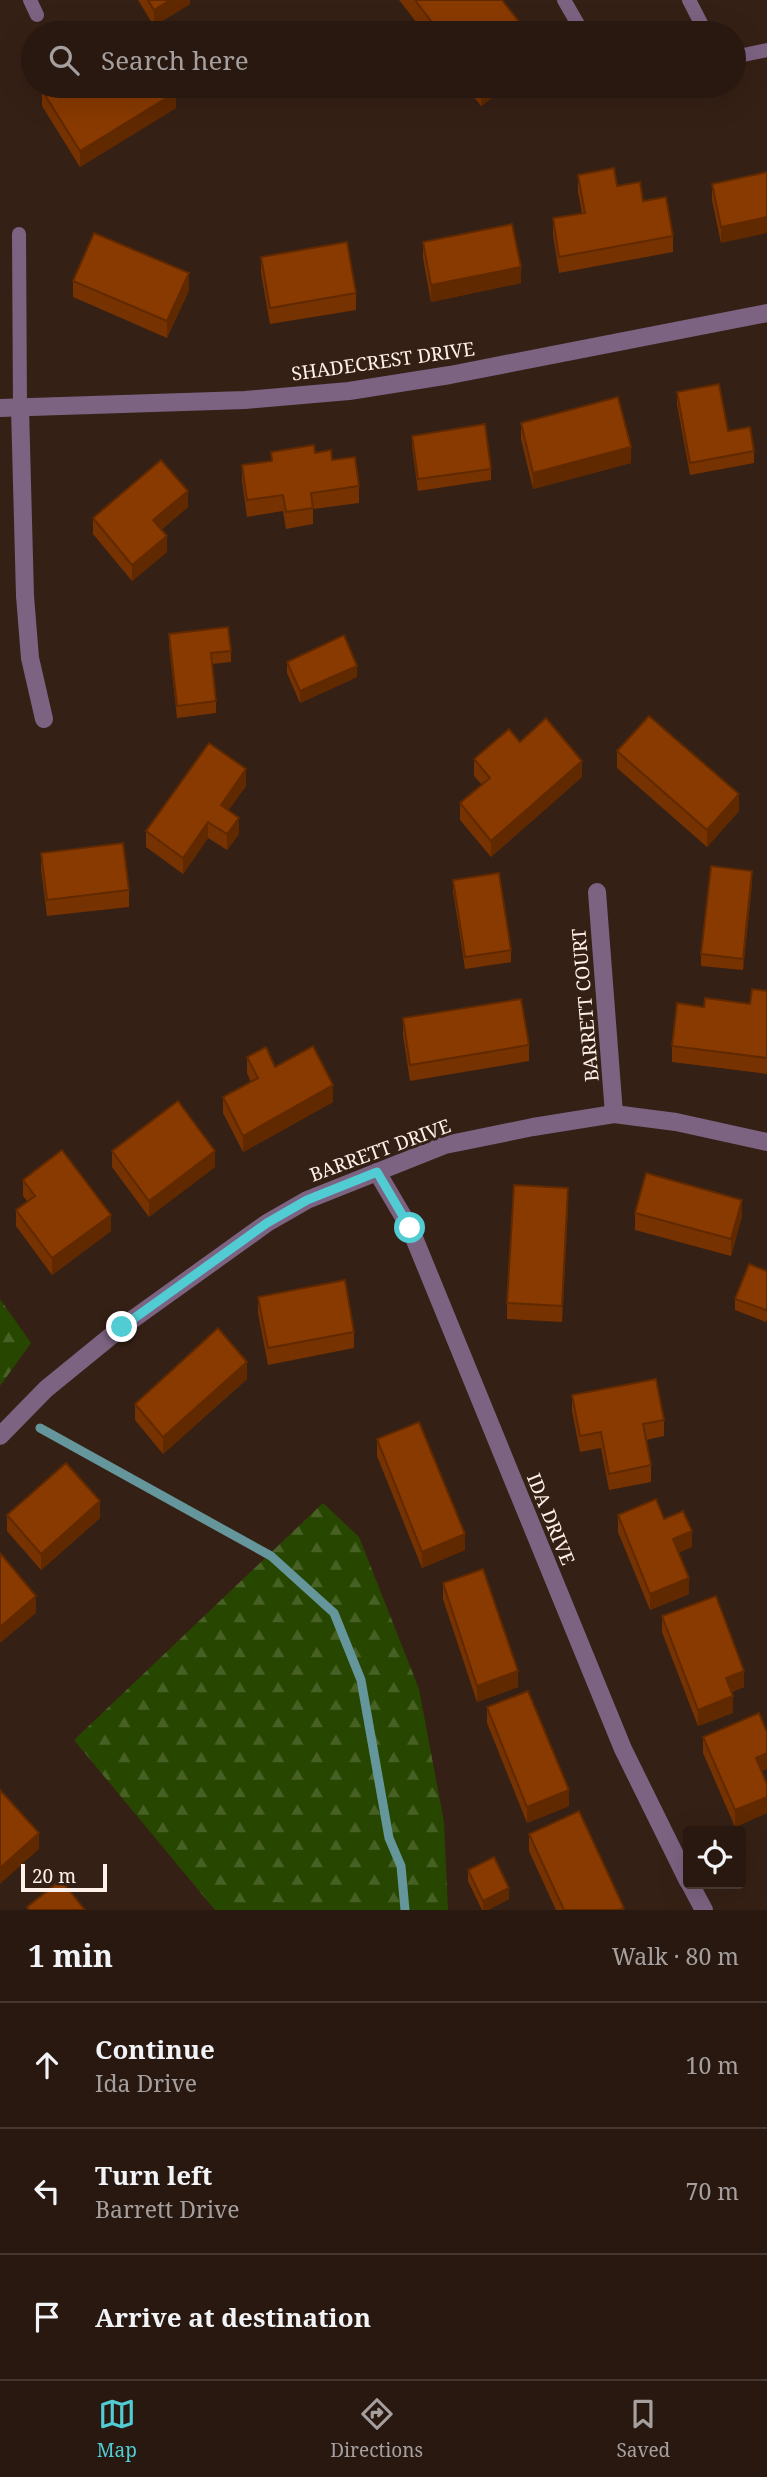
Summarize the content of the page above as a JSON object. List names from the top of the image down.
{
  "streets": {
    "street": [
      "SHADECREST DRIVE",
      "BARRETT COURT",
      "BARRETT DRIVE",
      "IDA DRIVE"
    ]
  },
  "crossings": [
    ["BARRETT COURT", "BARRETT DRIVE"],
    ["BARRETT DRIVE", "IDA DRIVE"]
  ],
  "scale_bar": "20 m",
  "page": {
    "search": "Search here",
    "scale": "20 m",
    "heading": ["1 min", "Walk · 80 m"],
    "list": [
      ["Continue", "Ida Drive", "10 m"],
      ["Turn left", "Barrett Drive", "70 m"],
      "Arrive at destination"
    ],
    "nav": ["Map", "Directions", "Saved"]
  }
}
